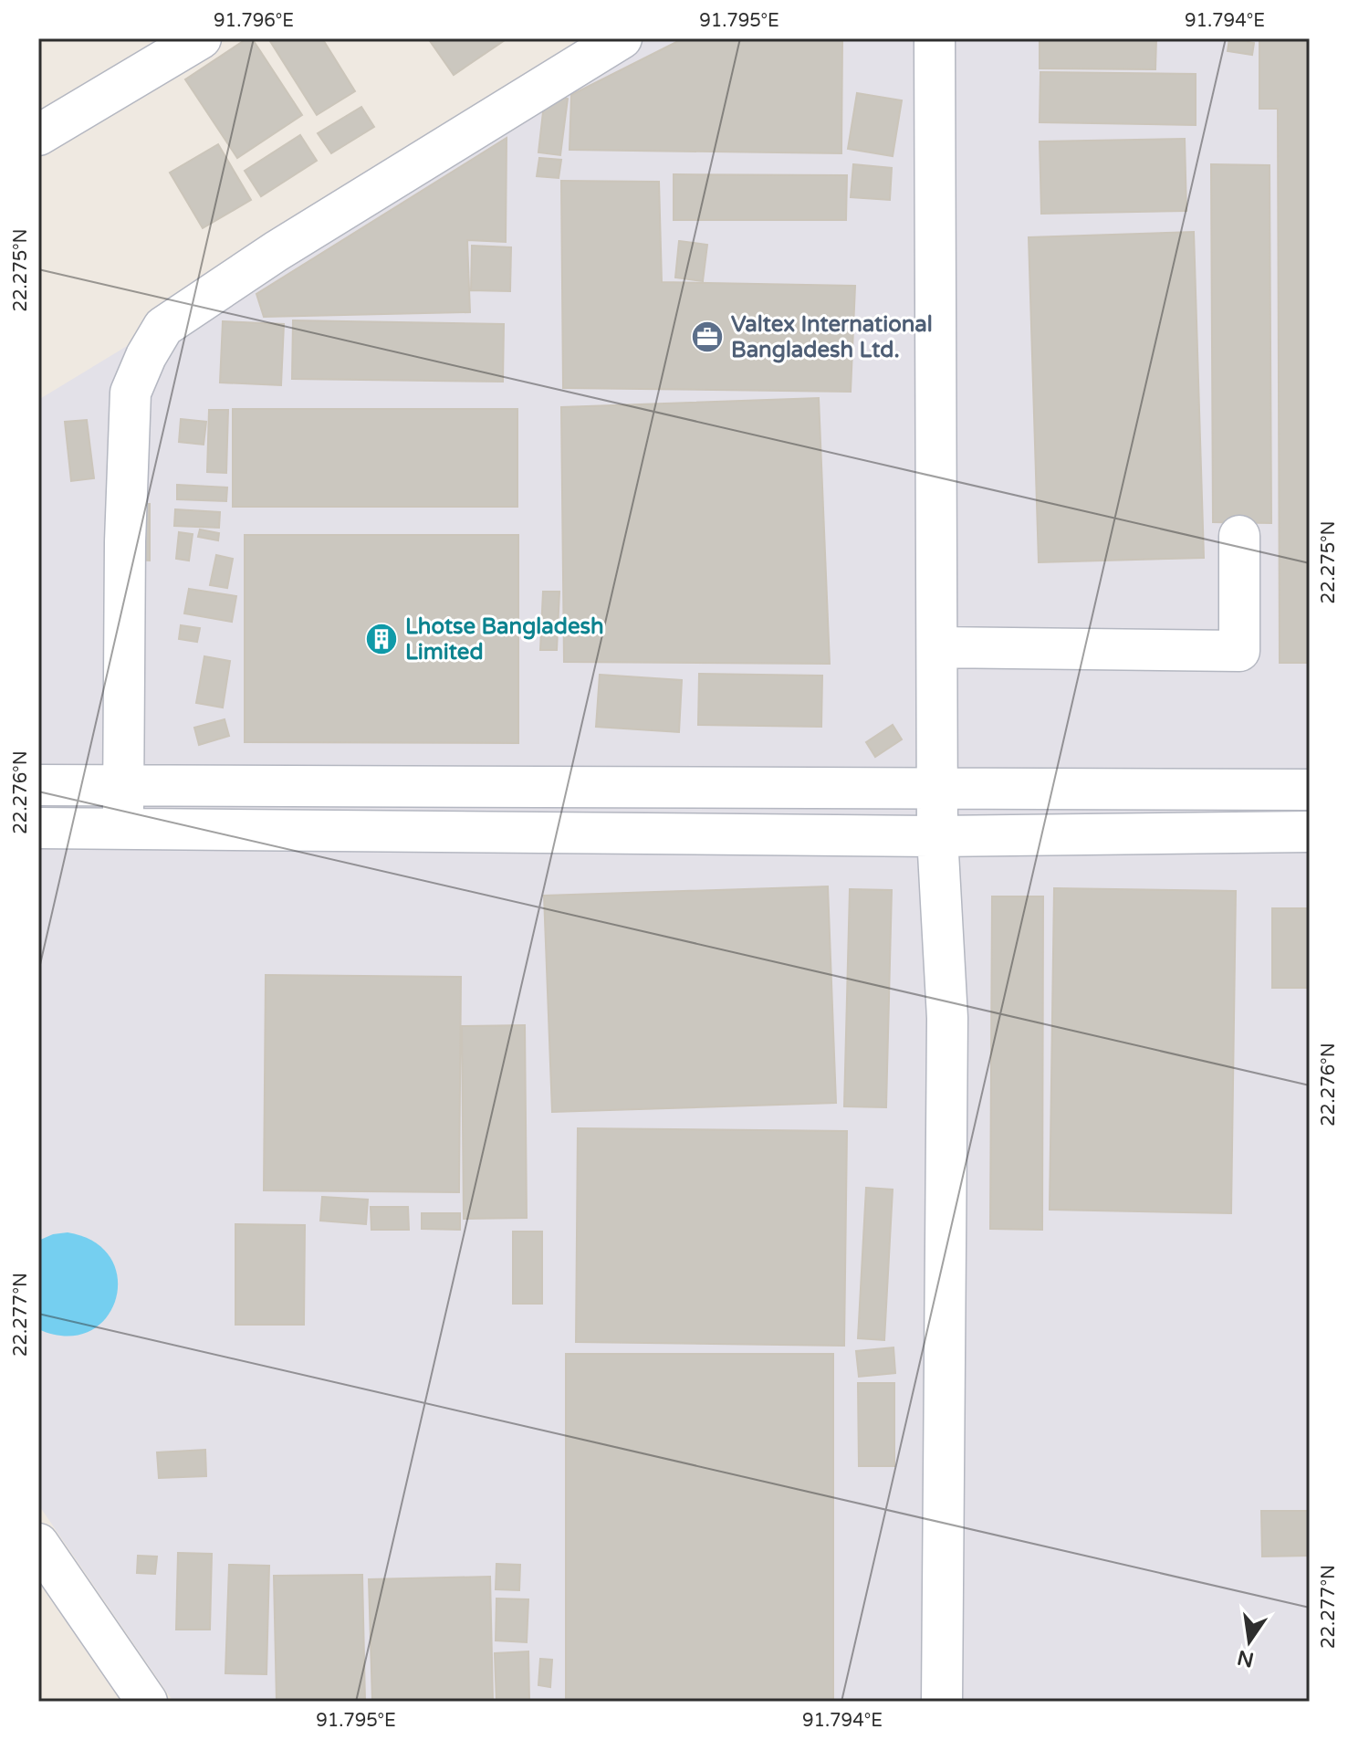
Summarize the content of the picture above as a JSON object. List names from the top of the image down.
{
  "places": {
    "office": ["Valtex International Bangladesh Ltd."],
    "building": ["Lhotse Bangladesh Limited"]
  },
  "north": "bottom",
  "coordinates": [
    "91.796°E",
    "91.795°E",
    "91.794°E",
    "22.275°N",
    "22.276°N",
    "22.277°N"
  ]
}
